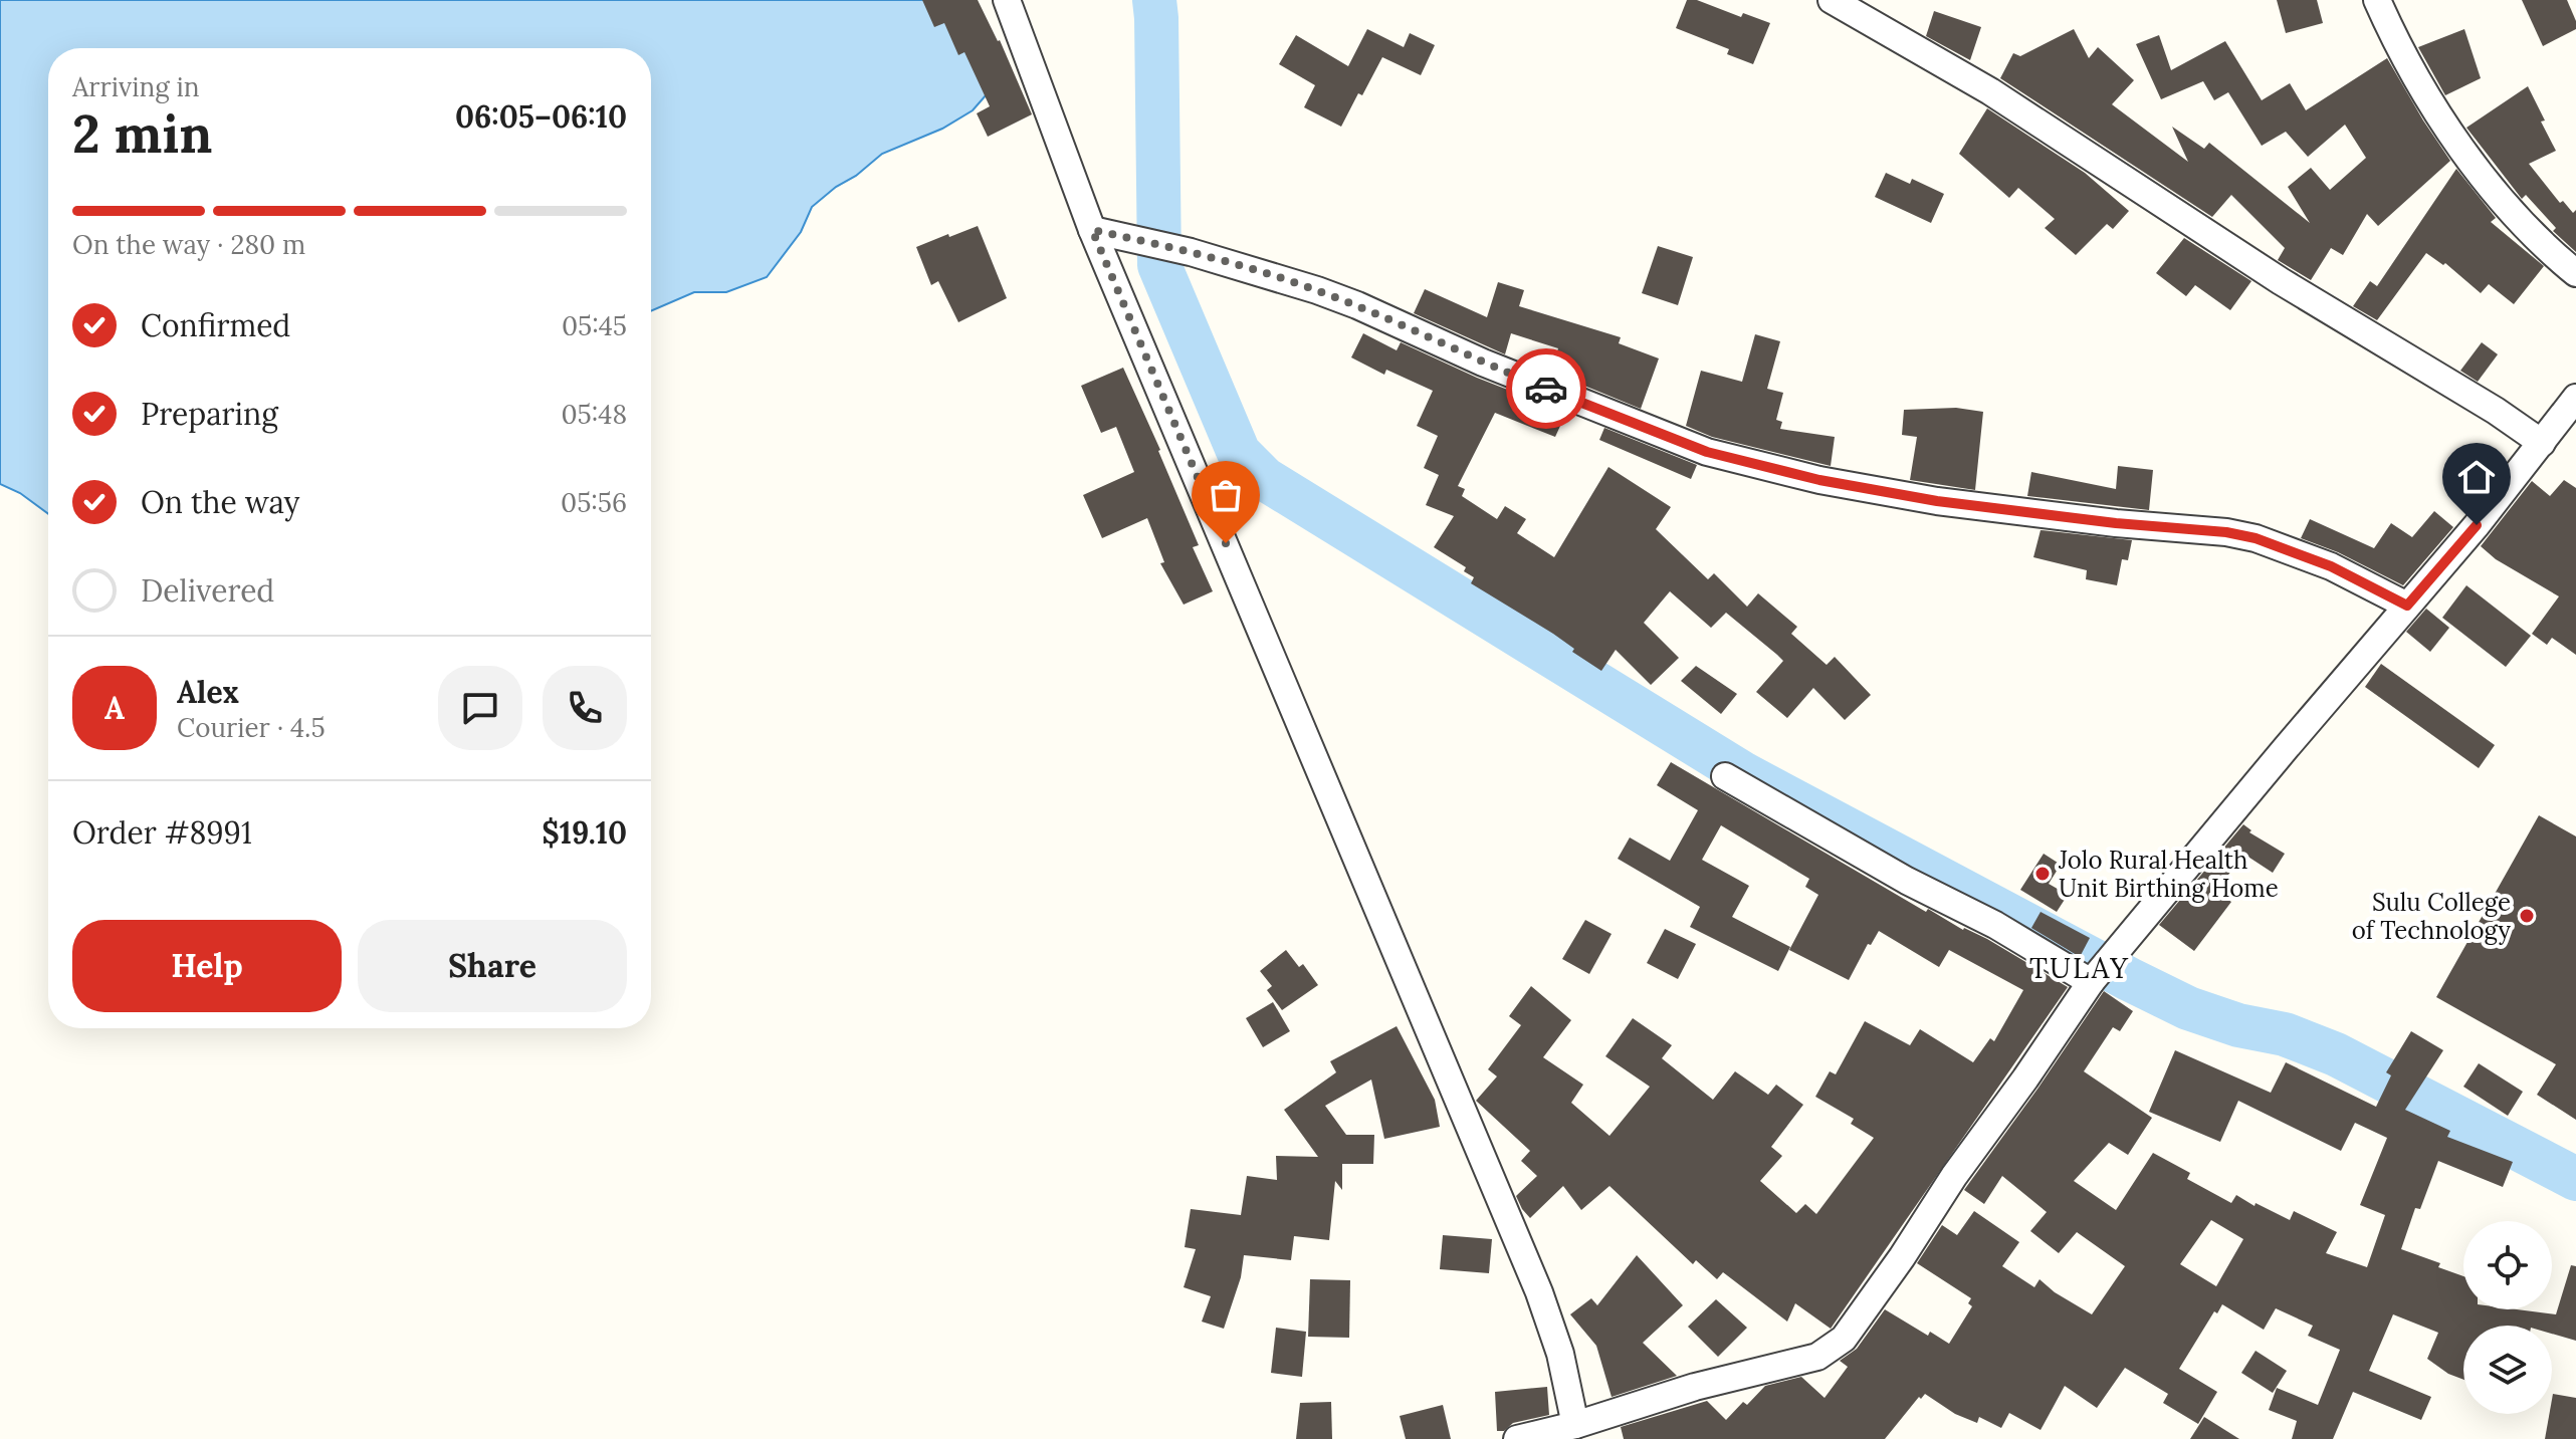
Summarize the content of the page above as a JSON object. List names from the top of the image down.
{
  "districts": ["TULAY"],
  "places": ["Jolo Rural Health Unit Birthing Home", "Sulu College of Technology"],
  "page": {
    "heading": ["2 min", "Arriving in", "06:05–06:10"],
    "panel": [
      "Alex",
      "Courier · 4.5",
      "Order #8991",
      "$19.10"
    ],
    "bar": "On the way · 280 m",
    "list": [
      ["Confirmed", "05:45"],
      ["Preparing", "05:48"],
      ["On the way", "05:56"],
      "Delivered"
    ],
    "round": "A",
    "buttons": ["Help", "Share"]
  }
}
